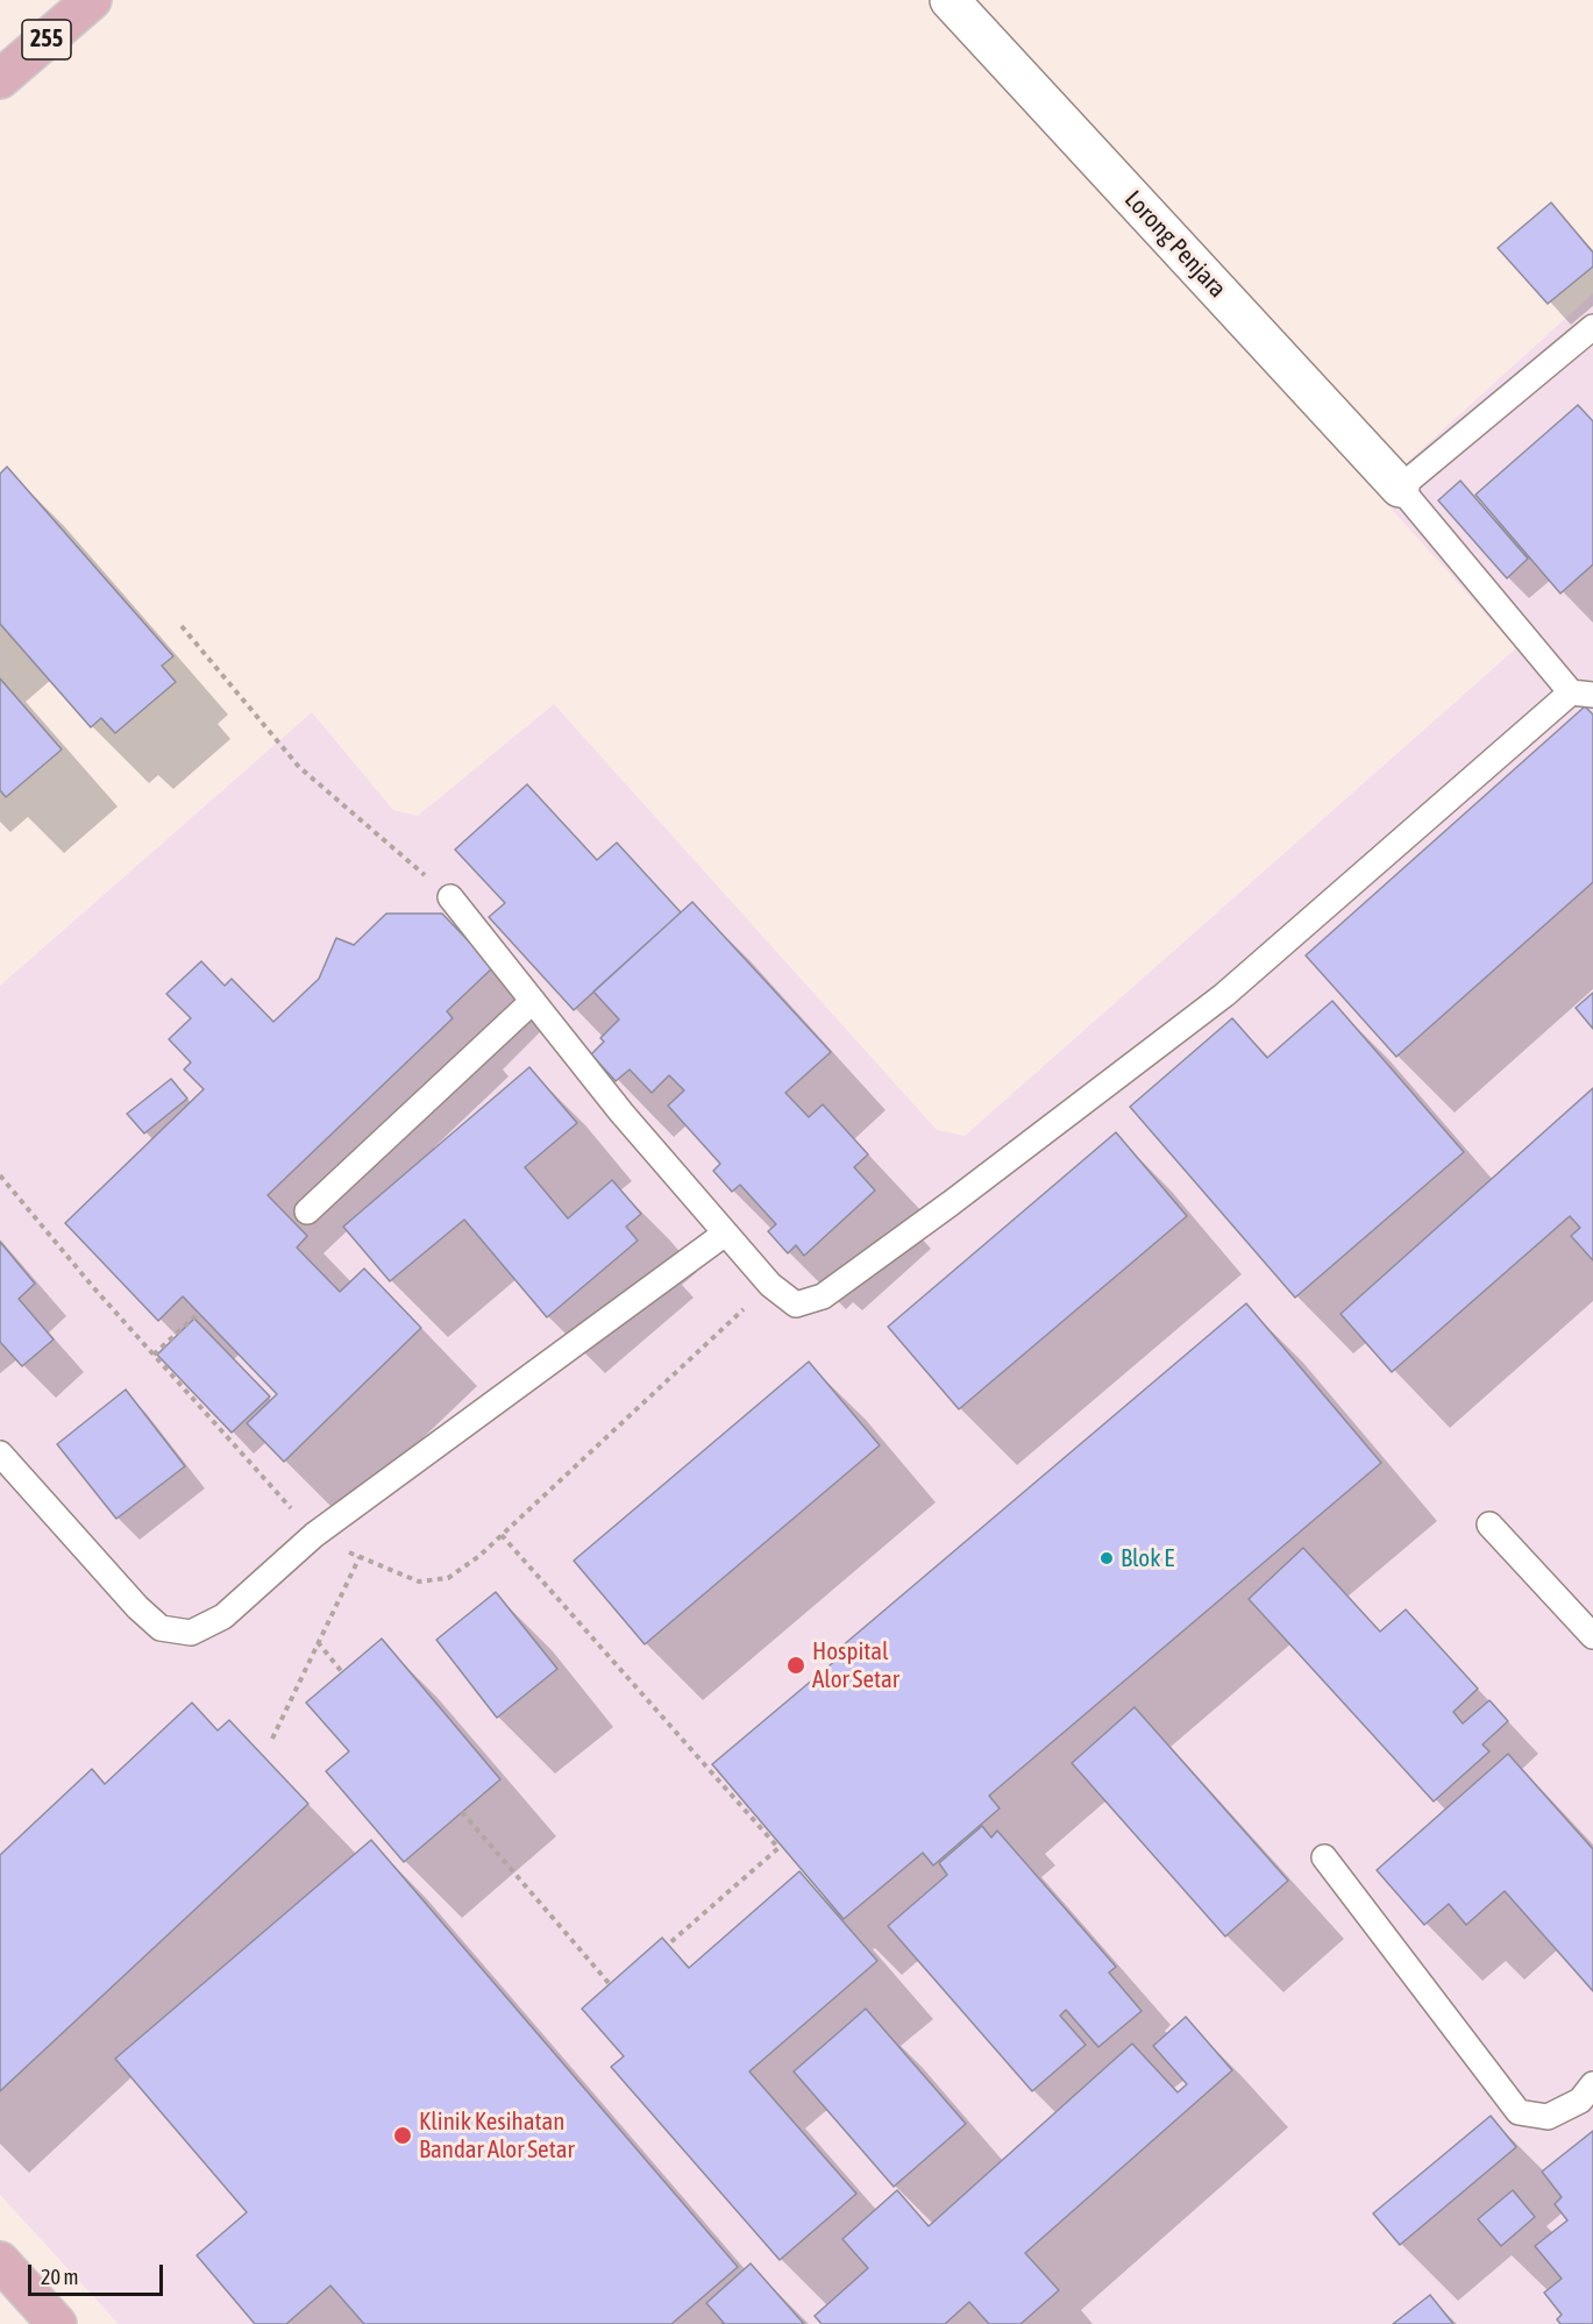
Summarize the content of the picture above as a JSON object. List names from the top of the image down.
{
  "streets": {
    "main road": ["255"],
    "street": ["Lorong Penjara"]
  },
  "places": ["Blok E", "Hospital Alor Setar", "Klinik Kesihatan Bandar Alor Setar"],
  "scale_bar": "20 m"
}
